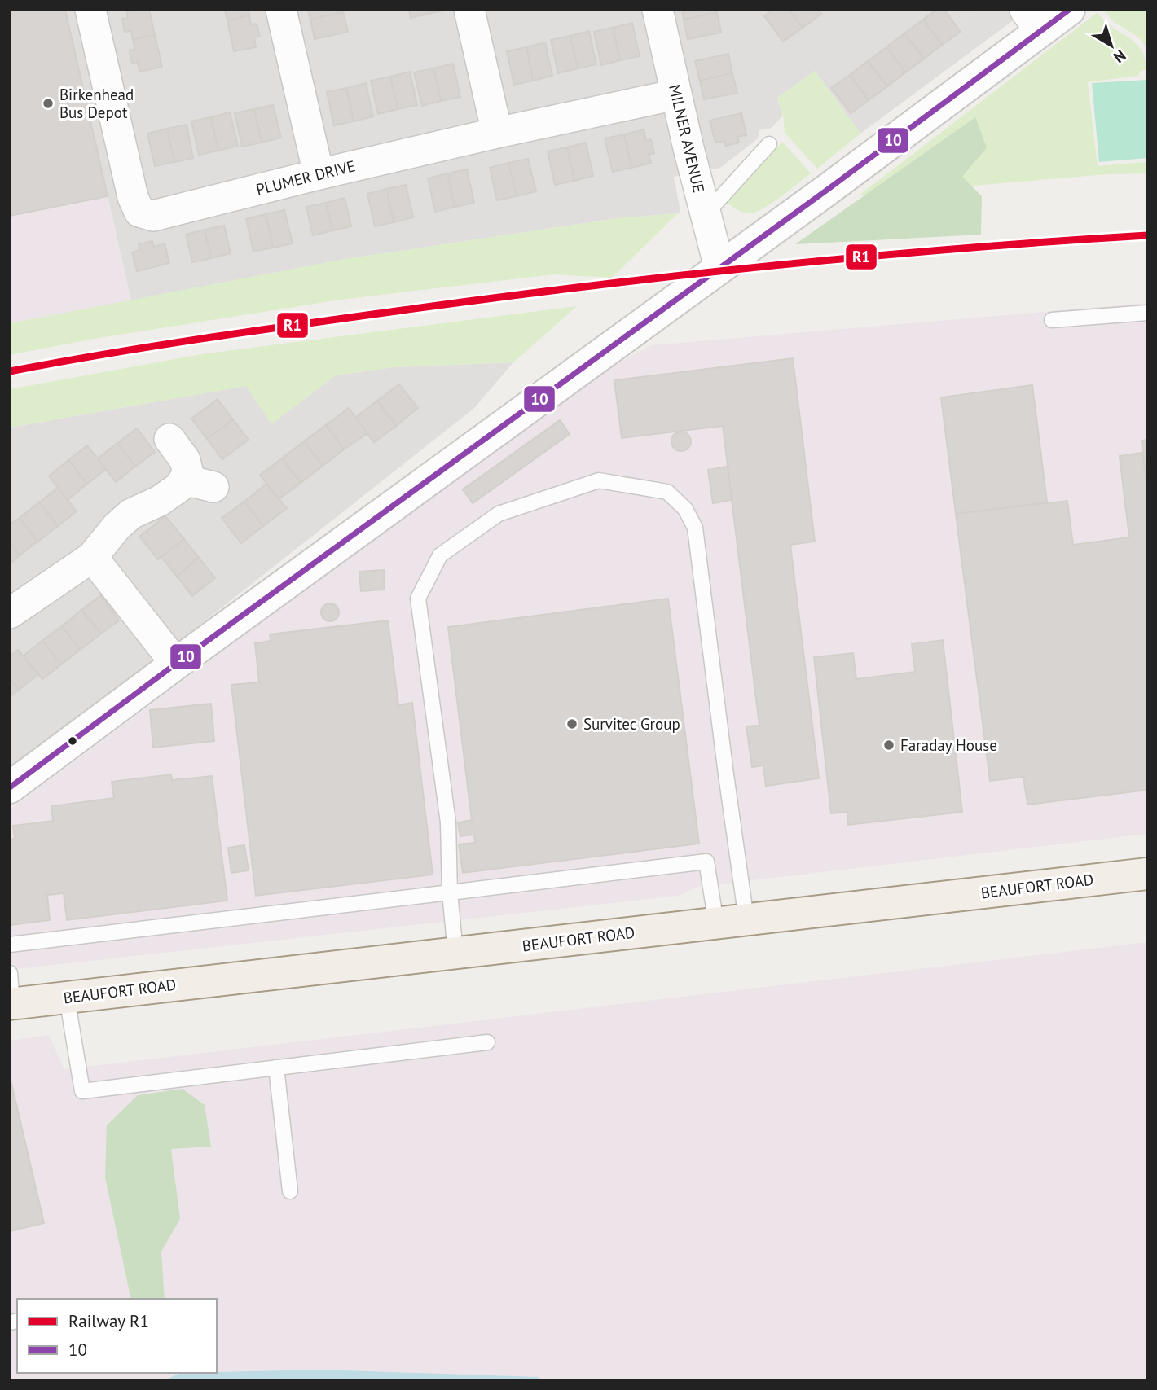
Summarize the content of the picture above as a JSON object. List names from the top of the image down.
{
  "streets": {
    "main road": ["BEAUFORT ROAD"],
    "street": ["MILNER AVENUE", "PLUMER DRIVE"]
  },
  "crossings": [
    ["MILNER AVENUE", "PLUMER DRIVE"]
  ],
  "places": ["Birkenhead Bus Depot", "Survitec Group", "Faraday House"],
  "lines": ["transit line 10", "rail line R1"],
  "legend": ["Railway R1", "10"],
  "north": "bottom right"
}
